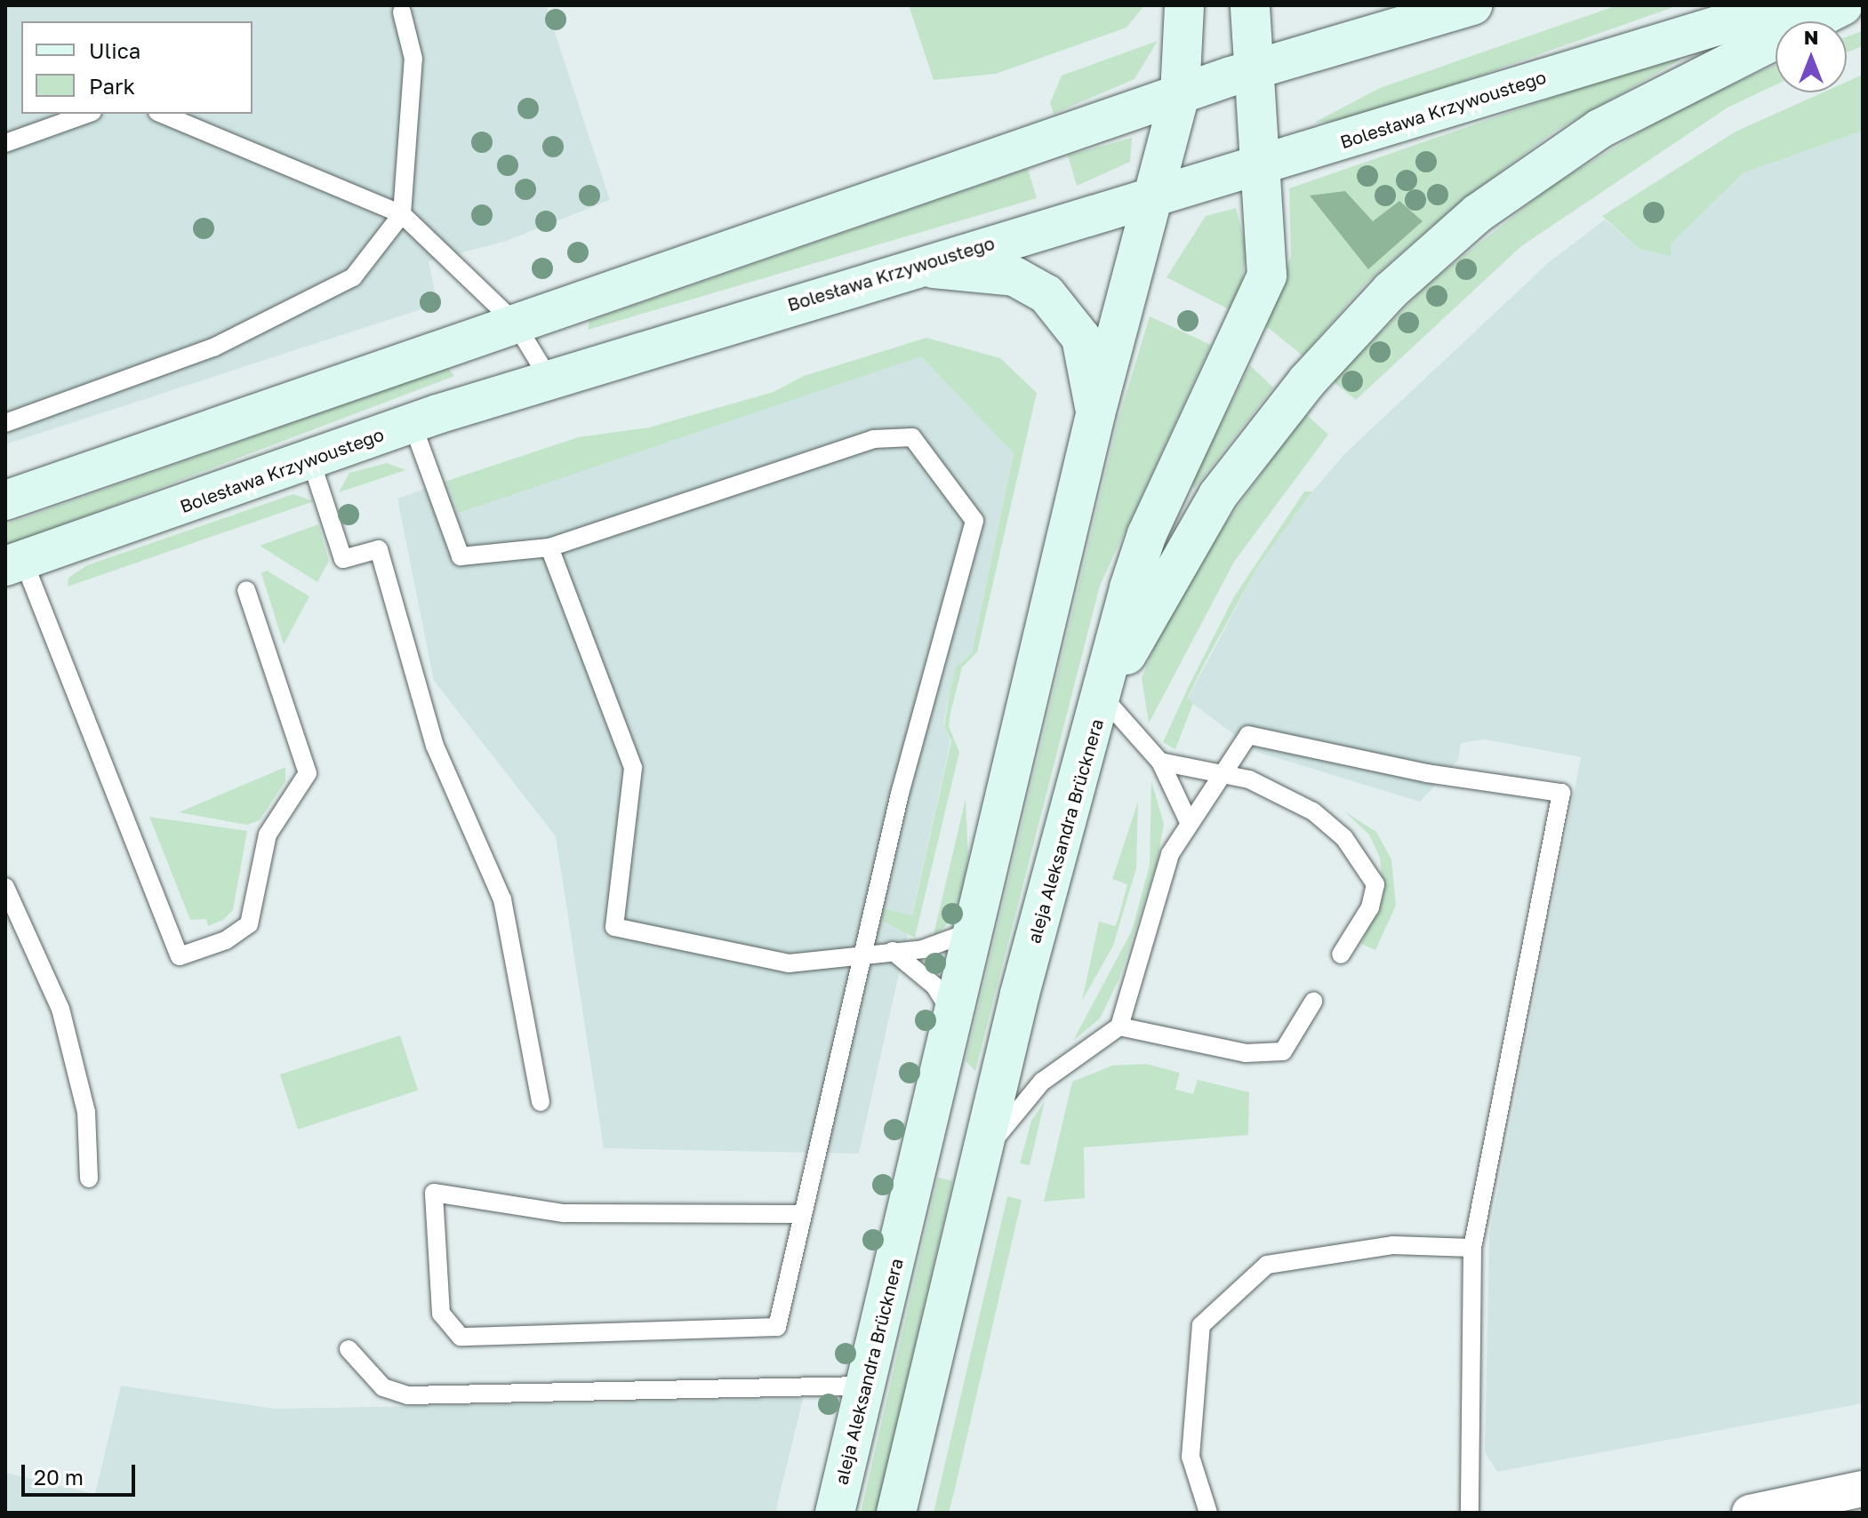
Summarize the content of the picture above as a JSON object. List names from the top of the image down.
{
  "streets": {
    "main road": ["Bolesława Krzywoustego", "aleja Aleksandra Brücknera"]
  },
  "crossings": [
    ["Bolesława Krzywoustego", "aleja Aleksandra Brücknera"]
  ],
  "legend": ["Ulica", "Park"],
  "scale_bar": "20 m",
  "north": "top"
}
